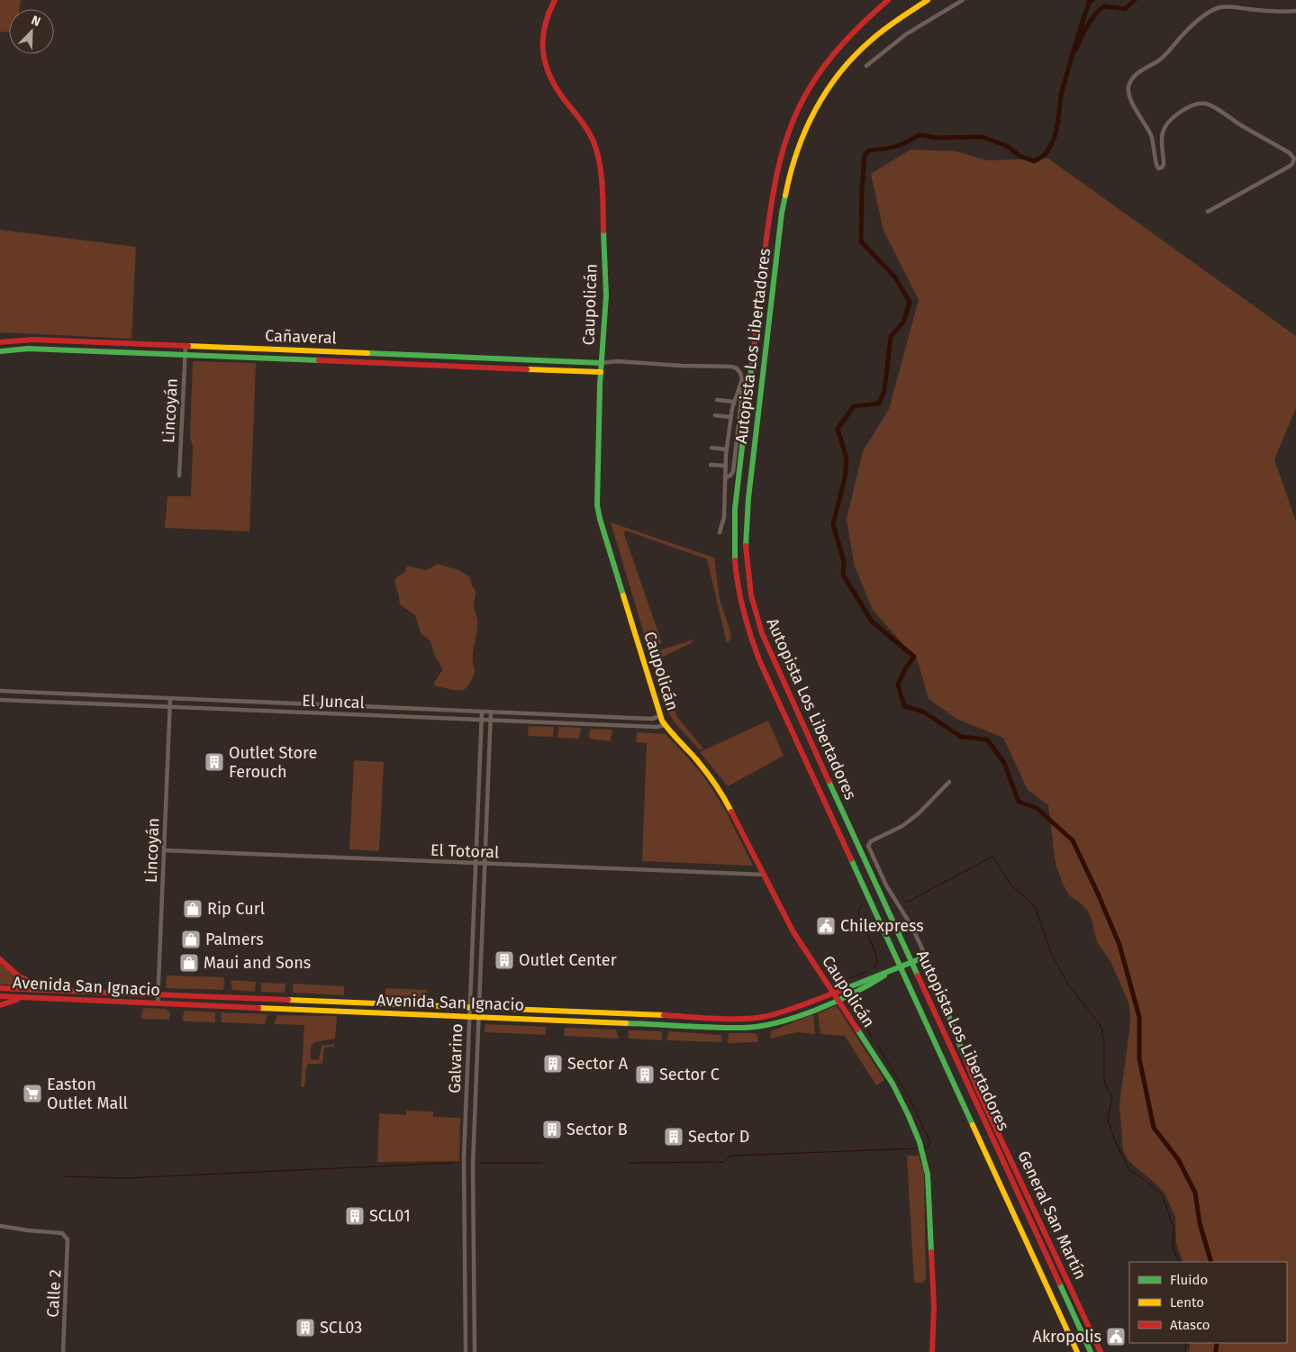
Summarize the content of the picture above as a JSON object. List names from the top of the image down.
{
  "streets": {
    "main road": [
      "Caupolicán",
      "Cañaveral",
      "Autopista Los Libertadores",
      "Avenida San Ignacio",
      "General San Martín"
    ],
    "street": [
      "Lincoyán",
      "El Juncal",
      "El Totoral",
      "Galvarino",
      "Calle 2"
    ]
  },
  "crossings": [
    ["Caupolicán", "Cañaveral"],
    ["Caupolicán", "El Juncal"],
    ["Caupolicán", "El Totoral"],
    ["Caupolicán", "Avenida San Ignacio"],
    ["Cañaveral", "Lincoyán"],
    ["Lincoyán", "El Juncal"],
    ["Lincoyán", "El Totoral"],
    ["Lincoyán", "Avenida San Ignacio"],
    ["El Juncal", "Galvarino"],
    ["El Totoral", "Galvarino"],
    ["Avenida San Ignacio", "Galvarino"],
    ["Avenida San Ignacio", "General San Martín"]
  ],
  "places": {
    "building": [
      "Outlet Store Ferouch",
      "Outlet Center",
      "Sector A",
      "Sector C",
      "Sector B",
      "Sector D",
      "SCL01",
      "SCL03"
    ],
    "shop": ["Rip Curl", "Palmers", "Maui and Sons"],
    "public building": ["Chilexpress", "Akropolis"],
    "supermarket": ["Easton Outlet Mall"]
  },
  "legend": ["Fluido", "Lento", "Atasco"],
  "north": "top right"
}
